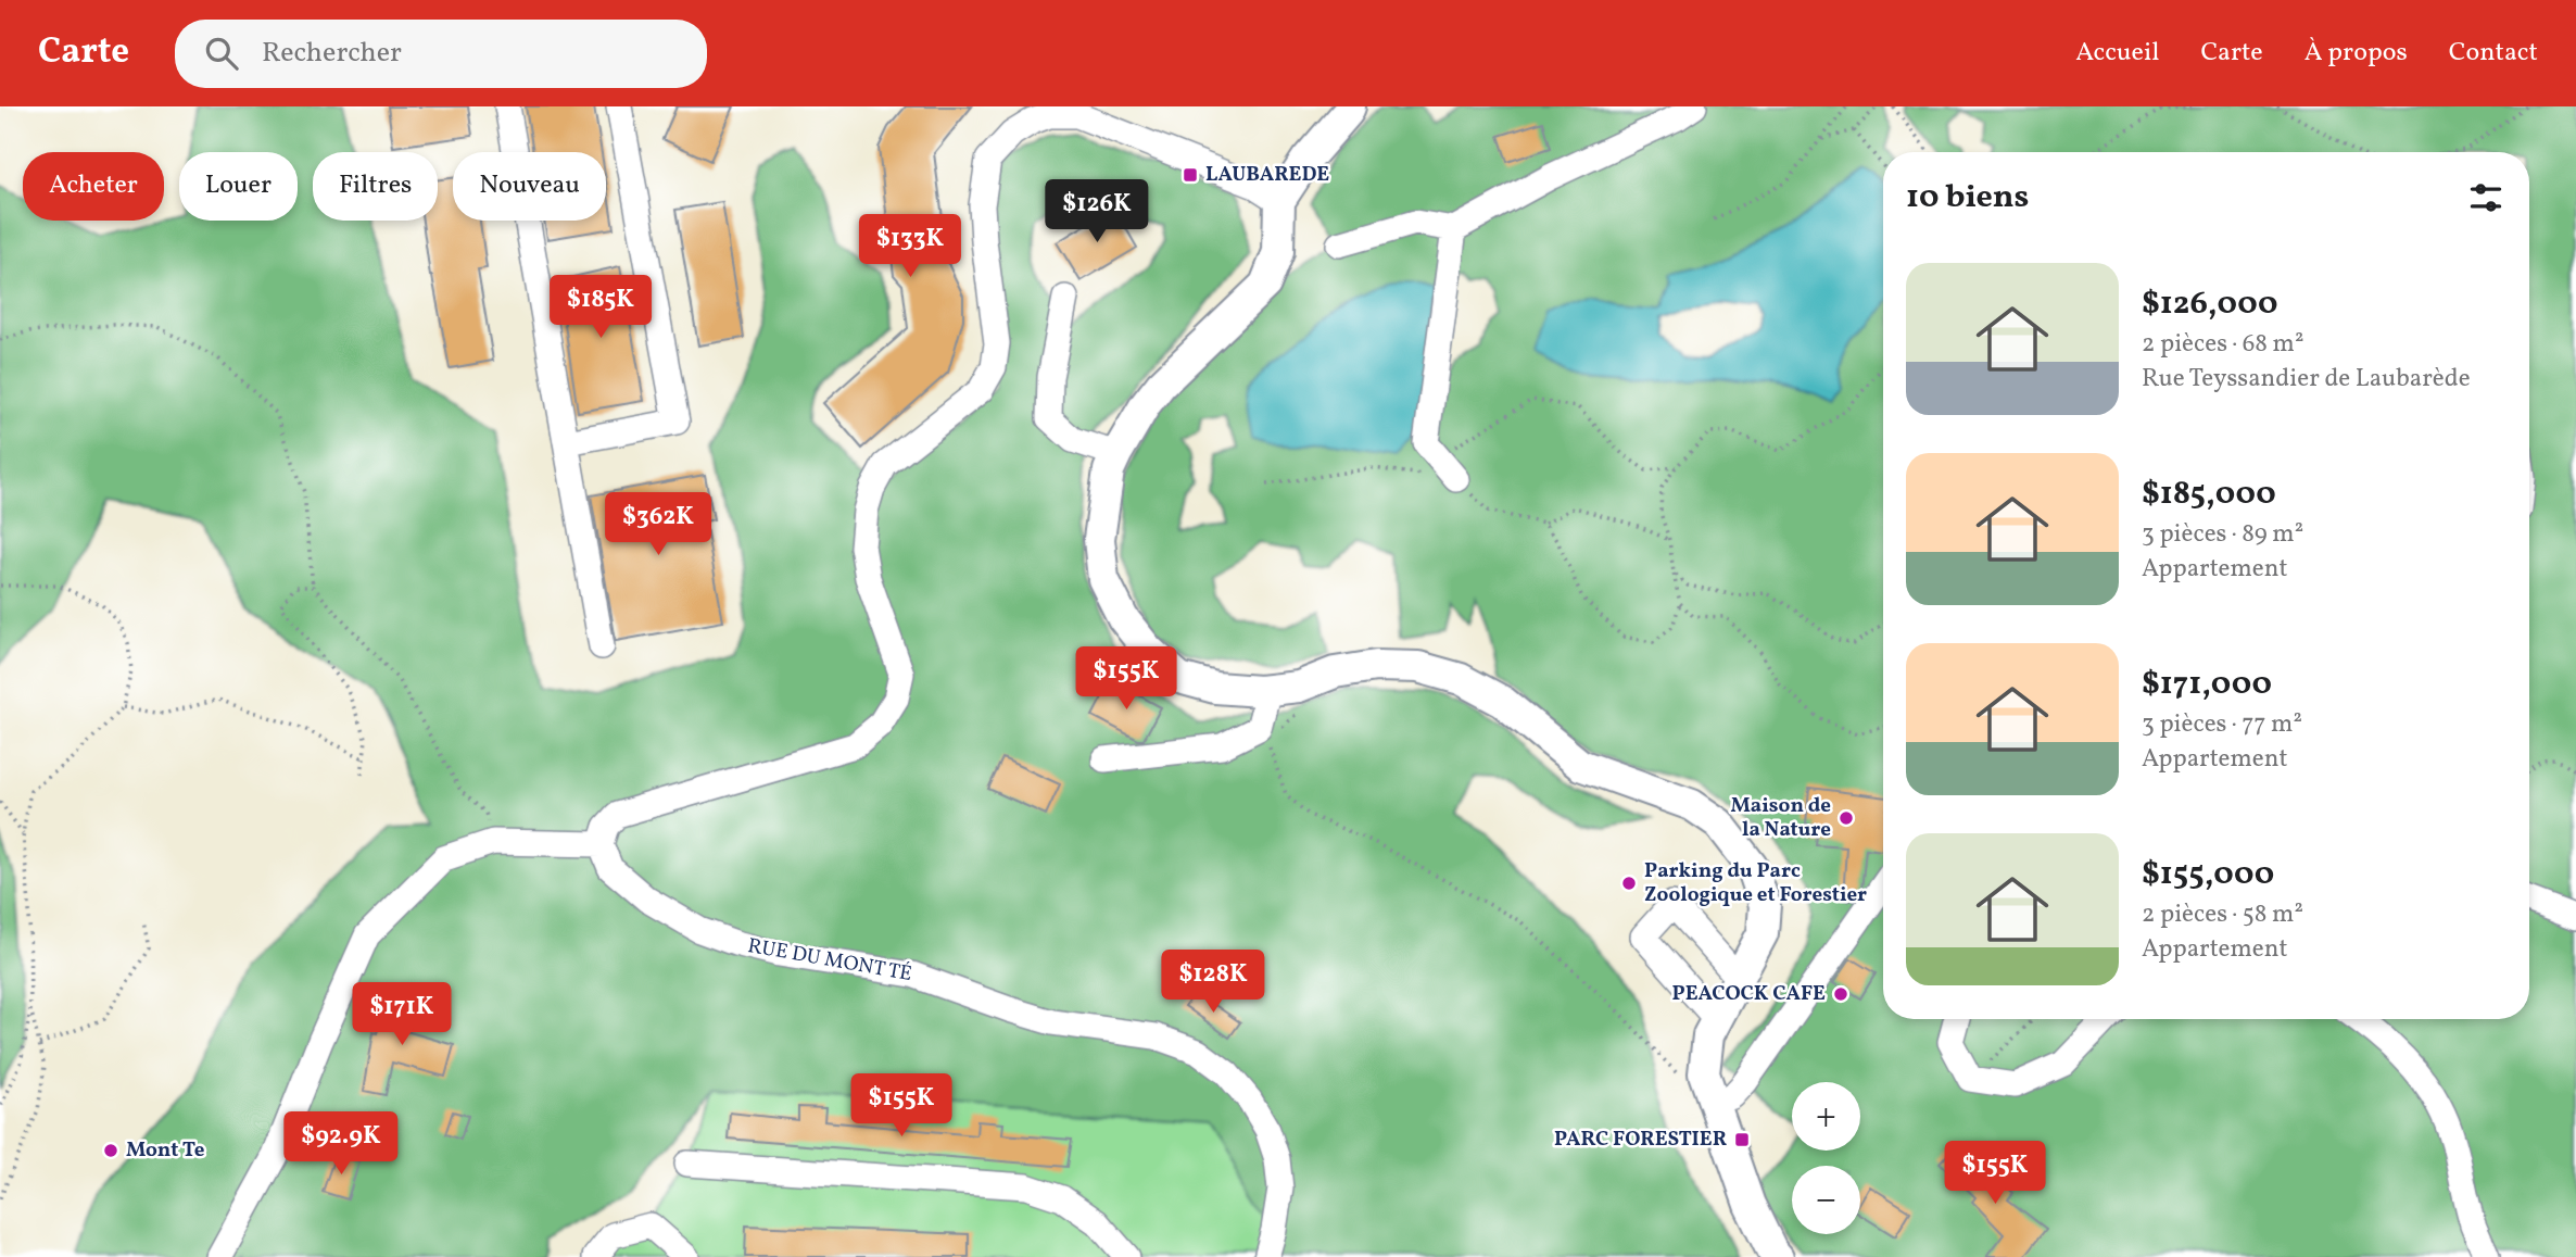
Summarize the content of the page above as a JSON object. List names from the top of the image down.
{
  "streets": {
    "street": ["RUE DU MONT TÉ"]
  },
  "places": {
    "transit": ["LAUBAREDE", "PARC FORESTIER"],
    "other": [
      "Maison de la Nature",
      "Parking du Parc Zoologique et Forestier",
      "PEACOCK CAFE",
      "Mont Te"
    ]
  },
  "page": {
    "header": "Carte",
    "search": "Rechercher",
    "nav": [
      "Accueil",
      "Carte",
      "À propos",
      "Contact"
    ],
    "chip": [
      "Acheter",
      "Louer",
      "Filtres",
      "Nouveau"
    ],
    "heading": "10 biens",
    "price": [
      "$126K",
      "$133K",
      "$185K",
      "$362K",
      "$155K",
      "$128K",
      "$171K",
      "$155K",
      "$92.9K",
      "$155K"
    ],
    "list": [
      {
        "name": "$126,000",
        "note": "2 pièces · 68 m² · Rue Teyssandier de Laubarède"
      },
      {
        "name": "$185,000",
        "note": "3 pièces · 89 m² · Appartement"
      },
      {
        "name": "$171,000",
        "note": "3 pièces · 77 m² · Appartement"
      },
      {
        "name": "$155,000",
        "note": "2 pièces · 58 m² · Appartement"
      }
    ],
    "map_buttons": ["+", "−"]
  }
}
